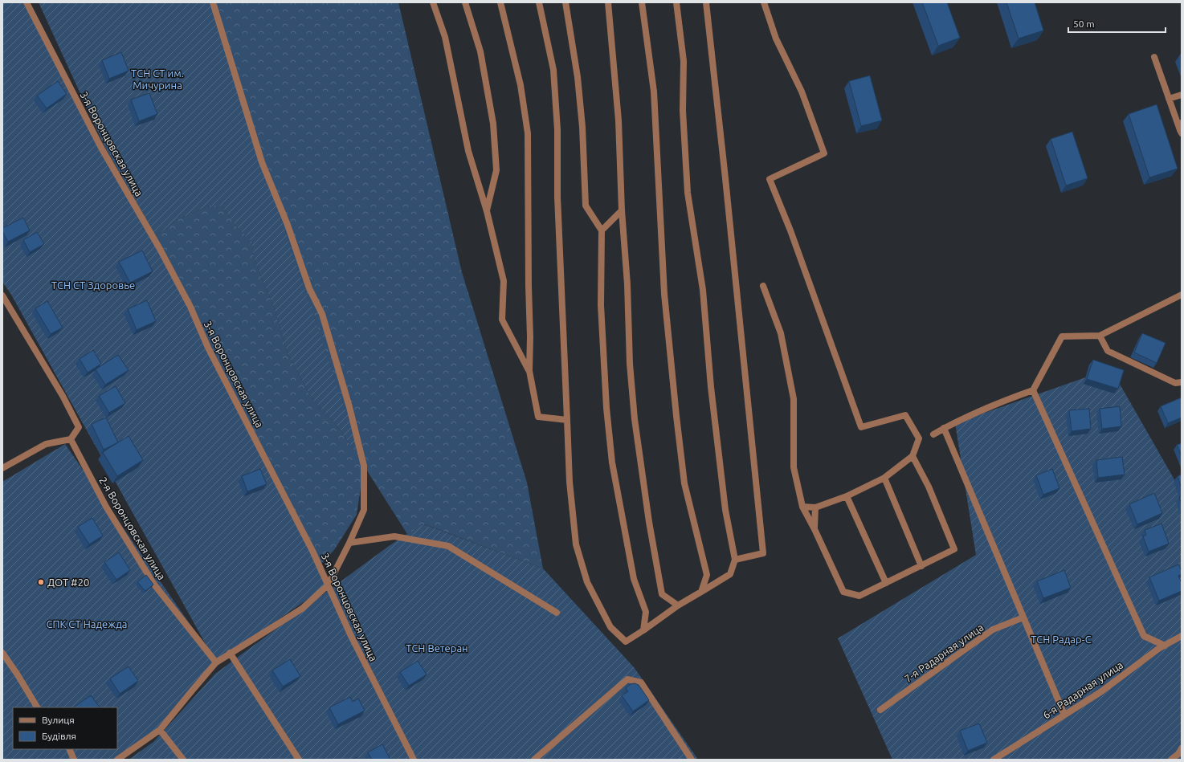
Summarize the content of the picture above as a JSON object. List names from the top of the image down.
{
  "streets": {
    "street": [
      "3-я Воронцовская улица",
      "2-я Воронцовская улица",
      "7-я Радарная улица",
      "6-я Радарная улица"
    ]
  },
  "parks": [
    "ТСН СТ им. Мичурина",
    "ТСН СТ Здоровье",
    "СПК СТ Надежда",
    "ТСН Радар-С",
    "ТСН Ветеран"
  ],
  "places": ["ДОТ #20"],
  "legend": ["Вулиця", "Будівля"],
  "scale_bar": "50 m"
}
